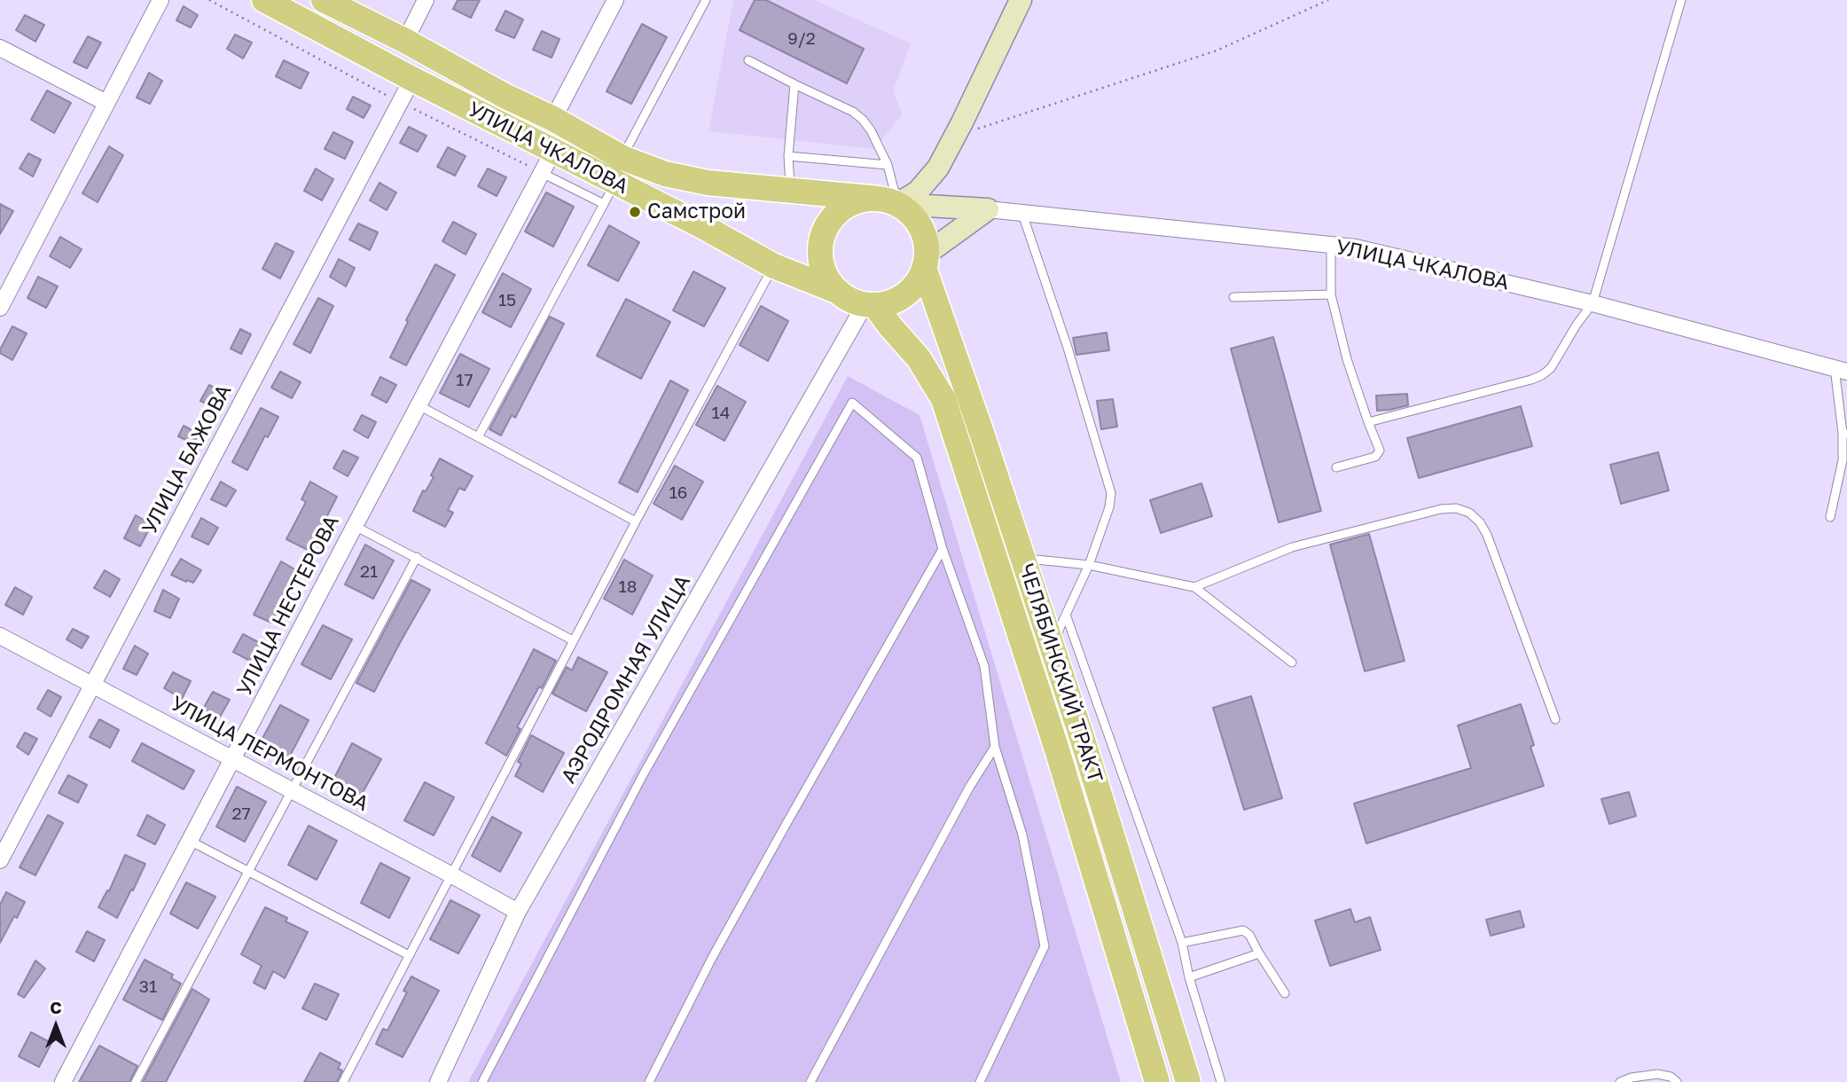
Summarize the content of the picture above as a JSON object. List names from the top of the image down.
{
  "streets": {
    "main road": ["УЛИЦА ЧКАЛОВА", "ЧЕЛЯБИНСКИЙ ТРАКТ"],
    "street": [
      "УЛИЦА БАЖОВА",
      "УЛИЦА НЕСТЕРОВА",
      "АЭРОДРОМНАЯ УЛИЦА",
      "УЛИЦА ЛЕРМОНТОВА"
    ]
  },
  "crossings": [
    ["УЛИЦА ЧКАЛОВА", "УЛИЦА БАЖОВА"],
    ["УЛИЦА ЧКАЛОВА", "УЛИЦА НЕСТЕРОВА"],
    ["УЛИЦА ЧКАЛОВА", "ЧЕЛЯБИНСКИЙ ТРАКТ"],
    ["УЛИЦА ЧКАЛОВА", "АЭРОДРОМНАЯ УЛИЦА"],
    ["УЛИЦА БАЖОВА", "УЛИЦА ЛЕРМОНТОВА"],
    ["УЛИЦА НЕСТЕРОВА", "УЛИЦА ЛЕРМОНТОВА"],
    ["ЧЕЛЯБИНСКИЙ ТРАКТ", "АЭРОДРОМНАЯ УЛИЦА"],
    ["АЭРОДРОМНАЯ УЛИЦА", "УЛИЦА ЛЕРМОНТОВА"]
  ],
  "places": ["Самстрой"],
  "house_numbers": [
    "9/2",
    "15",
    "17",
    "14",
    "16",
    "21",
    "18",
    "27",
    "31"
  ],
  "north": "top"
}
